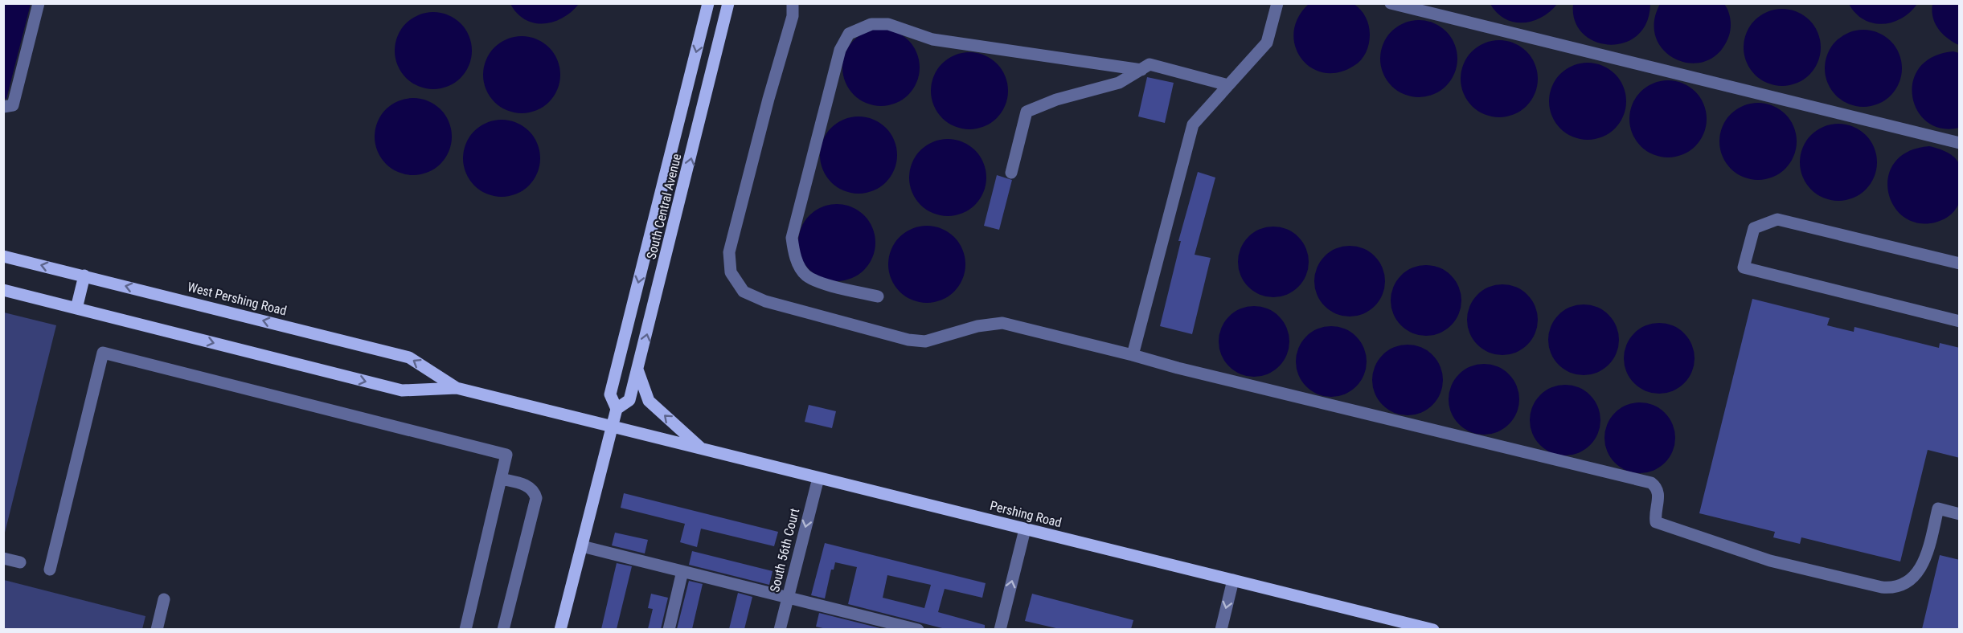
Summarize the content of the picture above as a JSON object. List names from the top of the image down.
{
  "streets": {
    "main road": ["South Central Avenue", "West Pershing Road", "Pershing Road"],
    "street": ["South 56th Court"]
  },
  "crossings": [
    ["South Central Avenue", "West Pershing Road"],
    ["South Central Avenue", "Pershing Road"],
    ["West Pershing Road", "Pershing Road"],
    ["Pershing Road", "South 56th Court"]
  ],
  "one_way": ["South 56th Court"]
}
